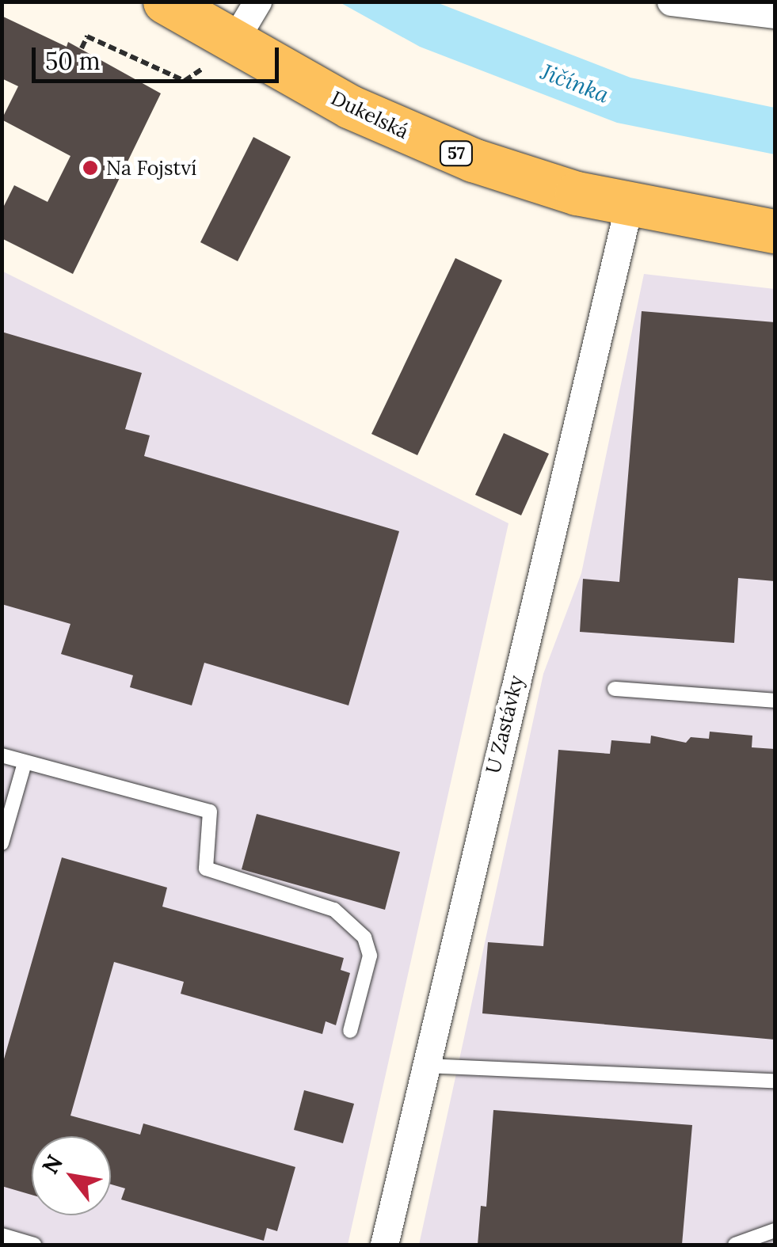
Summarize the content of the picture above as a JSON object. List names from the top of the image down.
{
  "streets": {
    "main road": ["Dukelská", "57"],
    "street": ["U Zastávky"]
  },
  "crossings": [
    ["Dukelská", "U Zastávky"]
  ],
  "water": ["Jičínka"],
  "places": ["Na Fojství"],
  "scale_bar": "50 m",
  "north": "top left"
}
